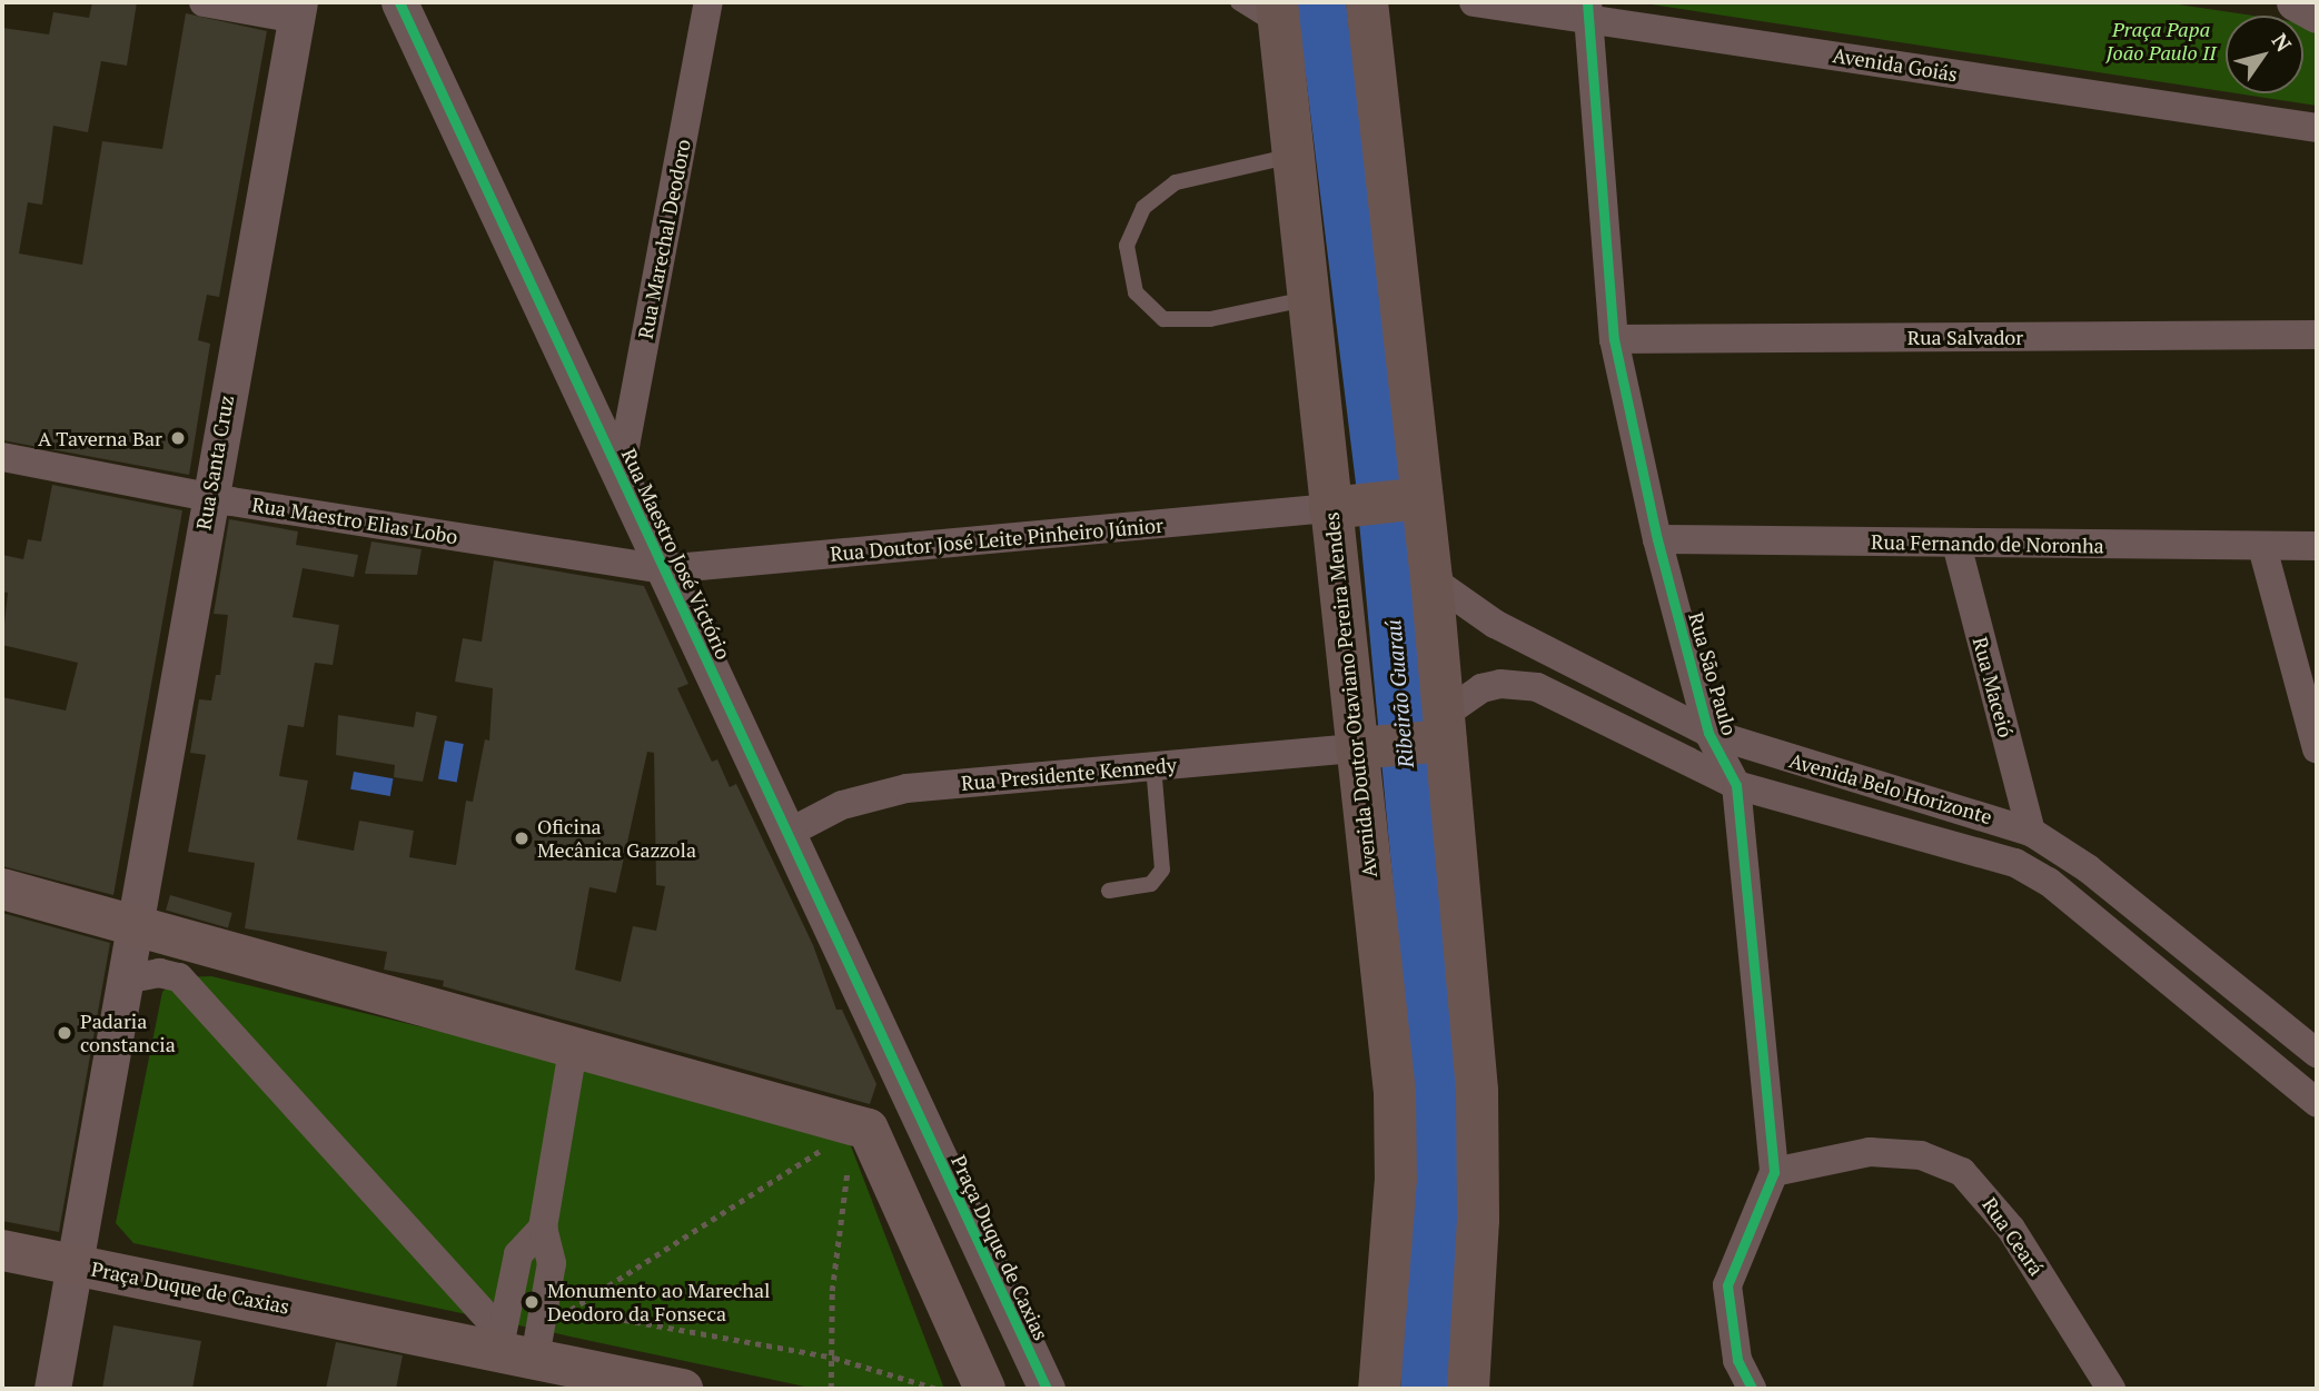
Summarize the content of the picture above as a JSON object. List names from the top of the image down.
{
  "streets": {
    "main road": ["Avenida Doutor Otaviano Pereira Mendes", "Praça Duque de Caxias"],
    "street": [
      "Avenida Goiás",
      "Rua Marechal Deodoro",
      "Rua Salvador",
      "Rua Santa Cruz",
      "Rua Maestro Elias Lobo",
      "Rua Doutor José Leite Pinheiro Júnior",
      "Rua Fernando de Noronha",
      "Rua Maestro José Victório",
      "Rua São Paulo",
      "Rua Maceió",
      "Rua Presidente Kennedy",
      "Avenida Belo Horizonte",
      "Rua Ceará"
    ]
  },
  "crossings": [
    ["Avenida Goiás", "Rua São Paulo"],
    ["Rua Marechal Deodoro", "Rua Maestro José Victório"],
    ["Rua Salvador", "Rua São Paulo"],
    ["Rua Santa Cruz", "Rua Maestro Elias Lobo"],
    ["Rua Santa Cruz", "Praça Duque de Caxias"],
    ["Rua Maestro Elias Lobo", "Rua Doutor José Leite Pinheiro Júnior"],
    ["Rua Maestro Elias Lobo", "Rua Maestro José Victório"],
    ["Rua Doutor José Leite Pinheiro Júnior", "Rua Maestro José Victório"],
    ["Rua Doutor José Leite Pinheiro Júnior", "Avenida Doutor Otaviano Pereira Mendes"],
    ["Rua Fernando de Noronha", "Rua São Paulo"],
    ["Rua Fernando de Noronha", "Rua Maceió"],
    ["Rua Maestro José Victório", "Rua Presidente Kennedy"],
    ["Rua Maestro José Victório", "Praça Duque de Caxias"],
    ["Rua São Paulo", "Avenida Belo Horizonte"],
    ["Rua São Paulo", "Rua Ceará"],
    ["Rua Maceió", "Avenida Belo Horizonte"],
    ["Avenida Doutor Otaviano Pereira Mendes", "Rua Presidente Kennedy"],
    ["Avenida Doutor Otaviano Pereira Mendes", "Avenida Belo Horizonte"],
    ["Rua Presidente Kennedy", "Avenida Belo Horizonte"]
  ],
  "water": ["Ribeirão Guaraú"],
  "parks": ["Praça Papa João Paulo II"],
  "places": [
    "A Taverna Bar",
    "Oficina Mecânica Gazzola",
    "Padaria constancia",
    "Monumento ao Marechal Deodoro da Fonseca"
  ],
  "north": "top right"
}
